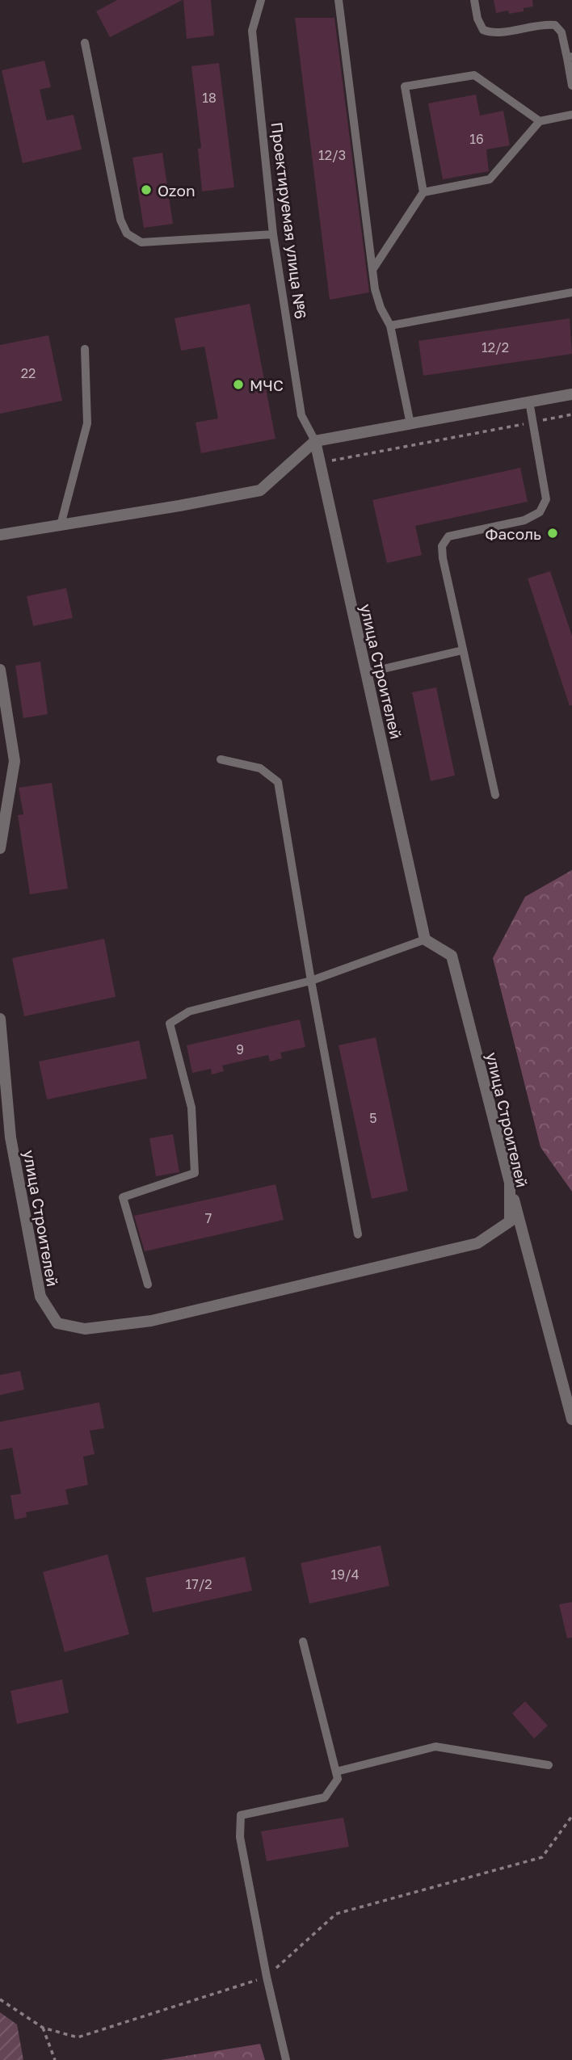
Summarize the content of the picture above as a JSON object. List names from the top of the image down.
{
  "streets": {
    "street": ["улица Строителей"],
    "lane": ["Проектируемая улица №6"]
  },
  "crossings": [
    ["Проектируемая улица №6", "улица Строителей"]
  ],
  "places": ["Ozon", "МЧС", "Фасоль"],
  "house_numbers": [
    "18",
    "16",
    "12/3",
    "12/2",
    "22",
    "9",
    "5",
    "7",
    "19/4",
    "17/2"
  ]
}
